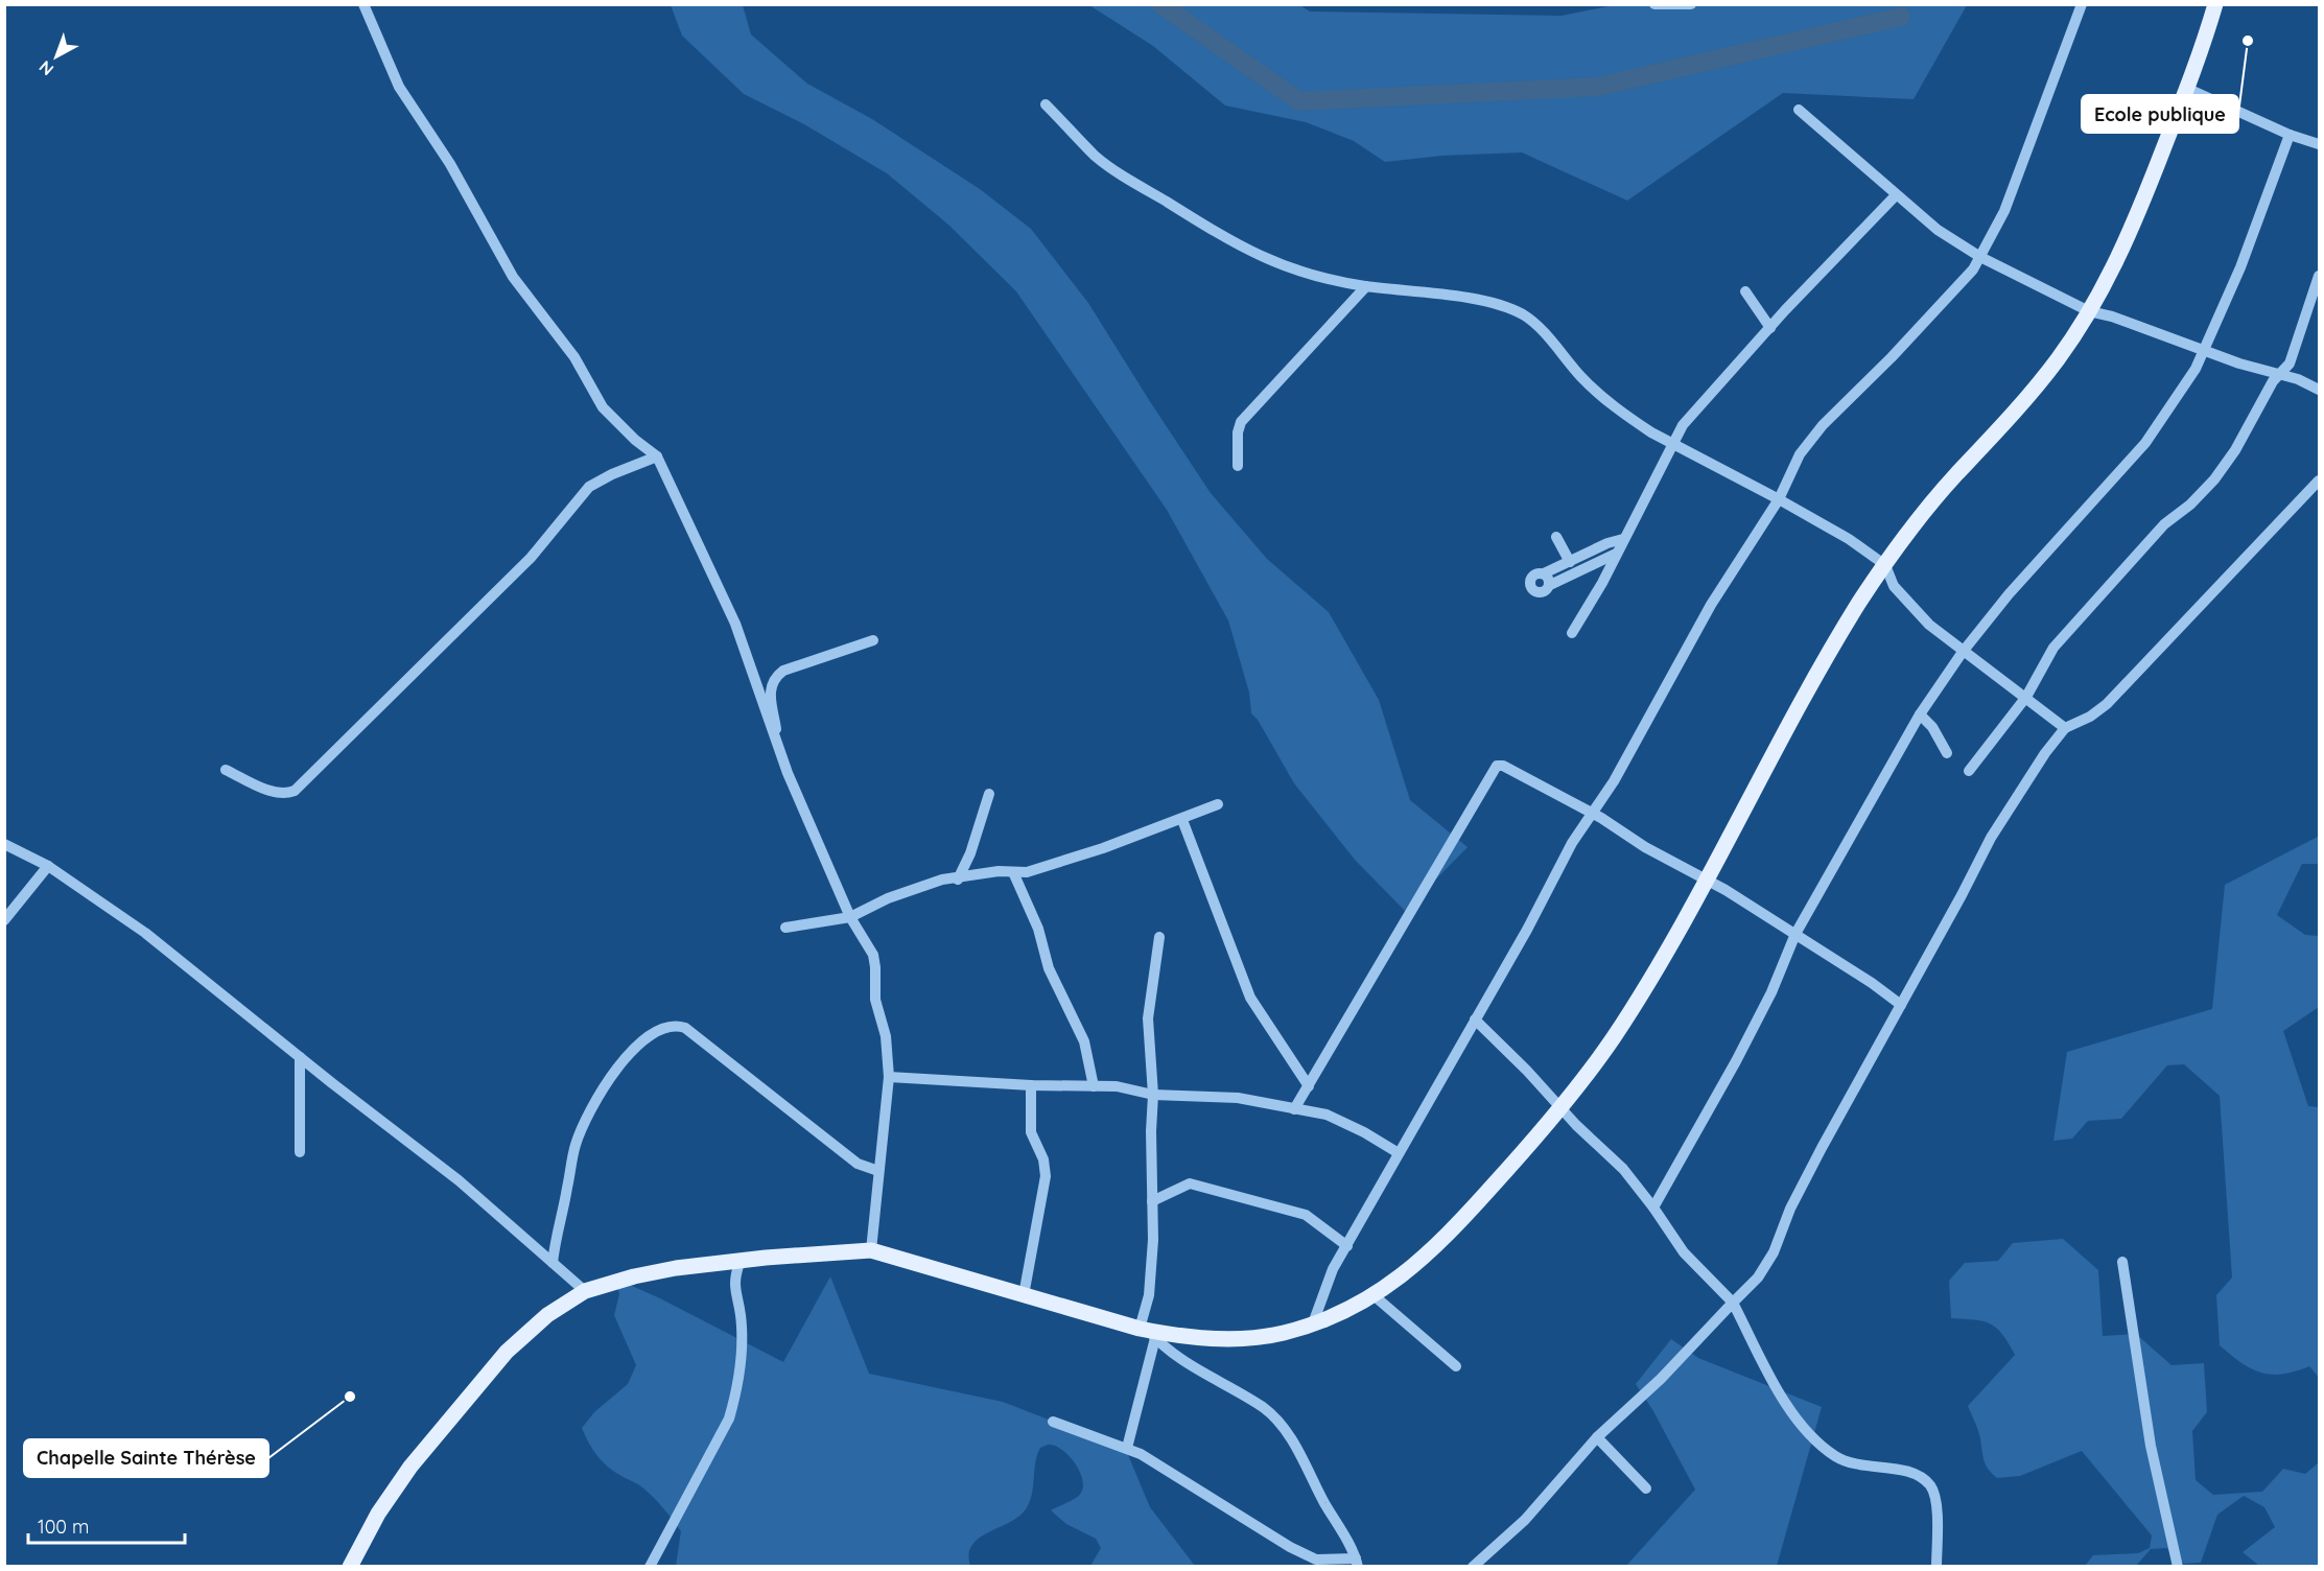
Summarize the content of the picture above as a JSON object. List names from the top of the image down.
{
  "places": ["Ecole publique", "Chapelle Sainte Thérèse"],
  "scale_bar": "100 m",
  "north": "bottom left"
}
